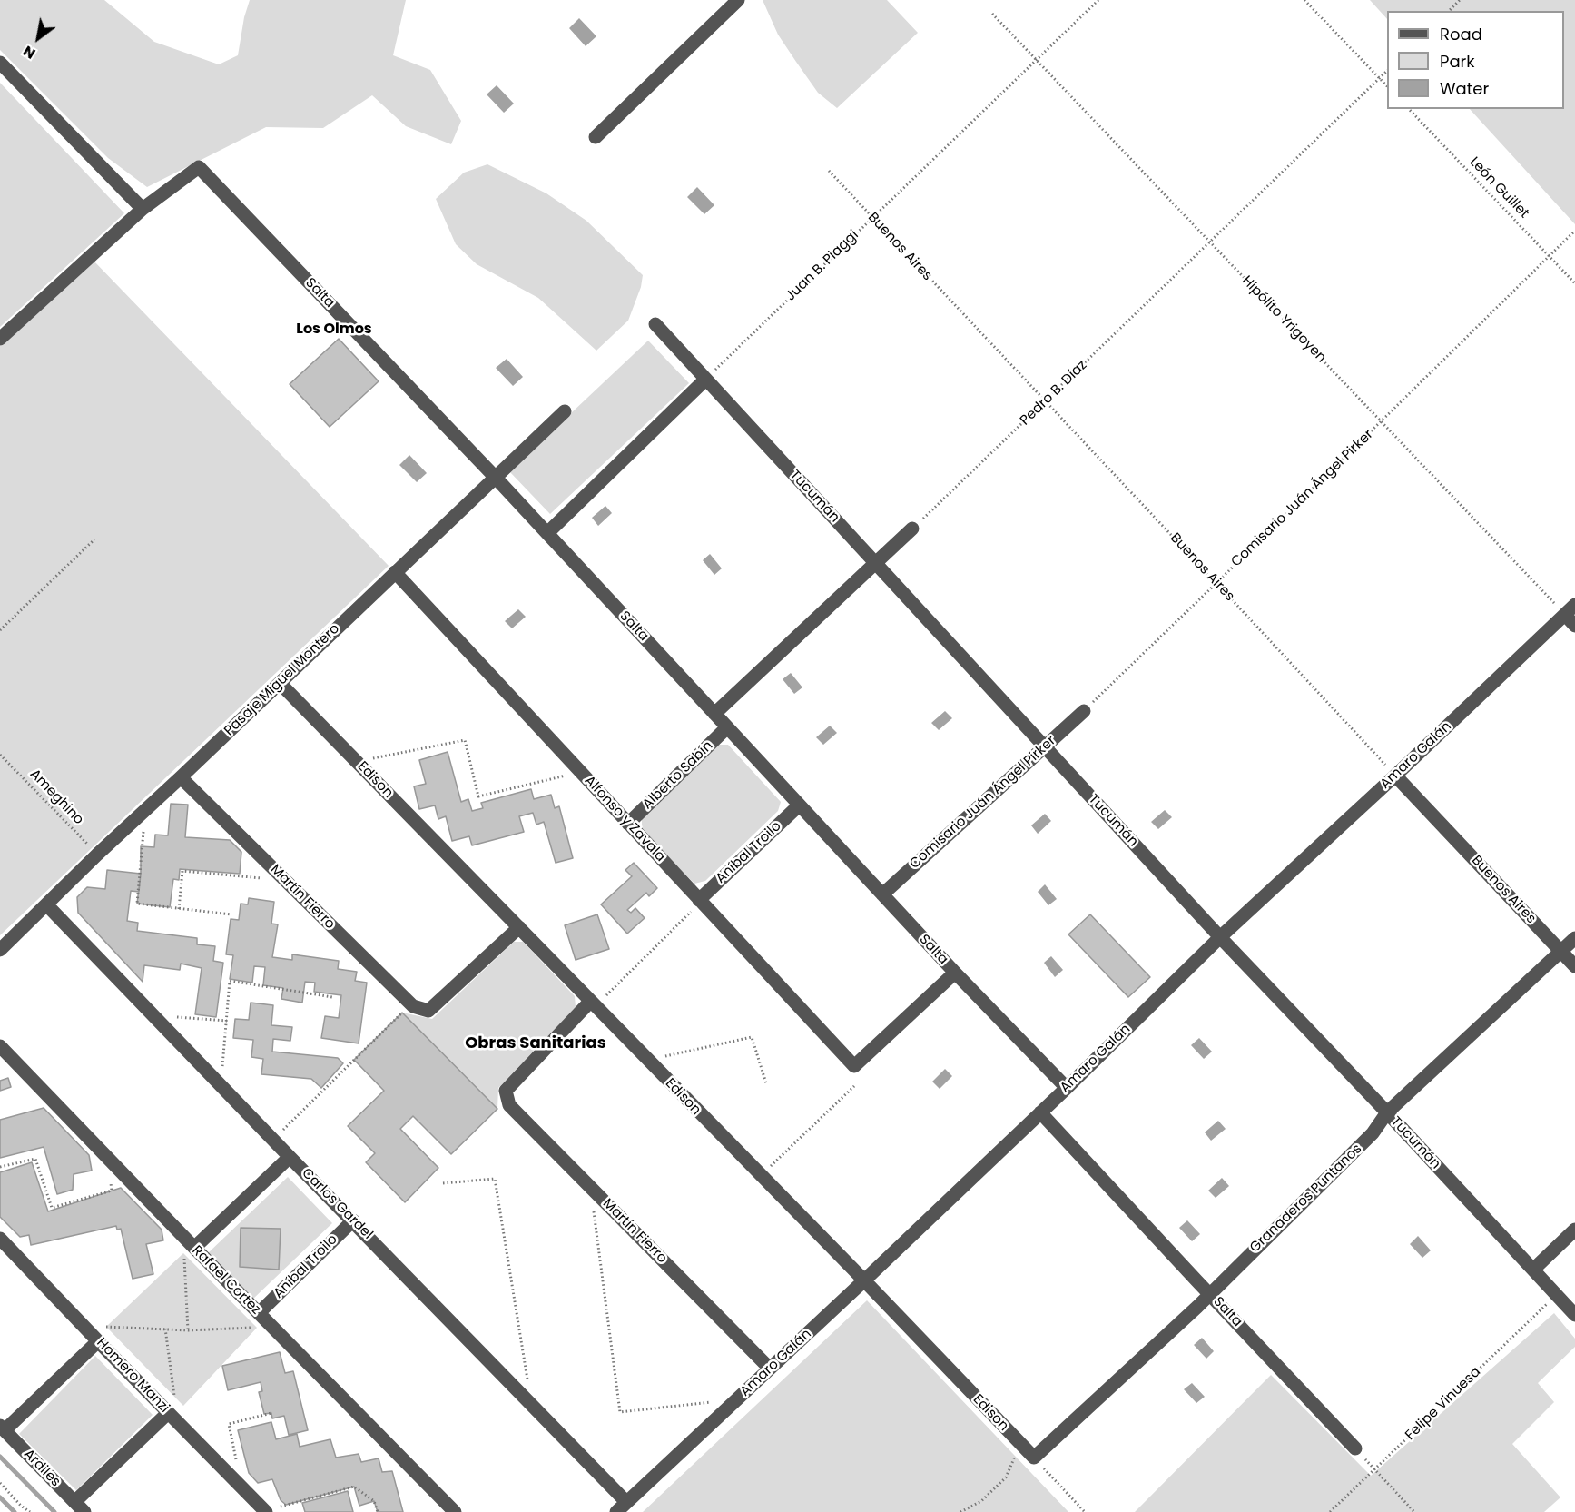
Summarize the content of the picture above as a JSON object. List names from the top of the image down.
{
  "streets": {
    "street": [
      "Buenos Aires",
      "Salta",
      "Tucumán",
      "Comisario Juán Ángel Pirker",
      "Pasaje Miguel Montero",
      "Amaro Galán",
      "Alberto Sabín",
      "Edison",
      "Alfonso y Zavala",
      "Aníbal Troilo",
      "Martín Fierro",
      "Granaderos Puntanos",
      "Carlos Gardel",
      "Rafael Cortez",
      "Homero Manzi",
      "Ardiles"
    ],
    "path": [
      "León Guillet",
      "Juan B. Piaggi",
      "Hipólito Yrigoyen",
      "Pedro B. Díaz",
      "Ameghino",
      "Felipe Vinuesa"
    ]
  },
  "crossings": [
    ["León Guillet", "Comisario Juán Ángel Pirker"],
    ["Buenos Aires", "Juan B. Piaggi"],
    ["Buenos Aires", "Pedro B. Díaz"],
    ["Buenos Aires", "Comisario Juán Ángel Pirker"],
    ["Buenos Aires", "Amaro Galán"],
    ["Buenos Aires", "Granaderos Puntanos"],
    ["Juan B. Piaggi", "Hipólito Yrigoyen"],
    ["Juan B. Piaggi", "Tucumán"],
    ["Salta", "Comisario Juán Ángel Pirker"],
    ["Salta", "Pasaje Miguel Montero"],
    ["Salta", "Amaro Galán"],
    ["Salta", "Alberto Sabín"],
    ["Salta", "Alfonso y Zavala"],
    ["Salta", "Aníbal Troilo"],
    ["Salta", "Granaderos Puntanos"],
    ["Hipólito Yrigoyen", "Pedro B. Díaz"],
    ["Hipólito Yrigoyen", "Comisario Juán Ángel Pirker"],
    ["Hipólito Yrigoyen", "Amaro Galán"],
    ["Tucumán", "Comisario Juán Ángel Pirker"],
    ["Tucumán", "Amaro Galán"],
    ["Tucumán", "Granaderos Puntanos"],
    ["Tucumán", "Felipe Vinuesa"],
    ["Pasaje Miguel Montero", "Edison"],
    ["Pasaje Miguel Montero", "Ameghino"],
    ["Pasaje Miguel Montero", "Alfonso y Zavala"],
    ["Pasaje Miguel Montero", "Martín Fierro"],
    ["Pasaje Miguel Montero", "Carlos Gardel"],
    ["Amaro Galán", "Edison"],
    ["Amaro Galán", "Martín Fierro"],
    ["Amaro Galán", "Carlos Gardel"],
    ["Alberto Sabín", "Alfonso y Zavala"],
    ["Edison", "Martín Fierro"],
    ["Edison", "Granaderos Puntanos"],
    ["Alfonso y Zavala", "Aníbal Troilo"],
    ["Aníbal Troilo", "Carlos Gardel"],
    ["Aníbal Troilo", "Rafael Cortez"]
  ],
  "districts": ["Los Olmos", "Obras Sanitarias"],
  "legend": ["Road", "Park", "Water"],
  "north": "bottom left"
}
